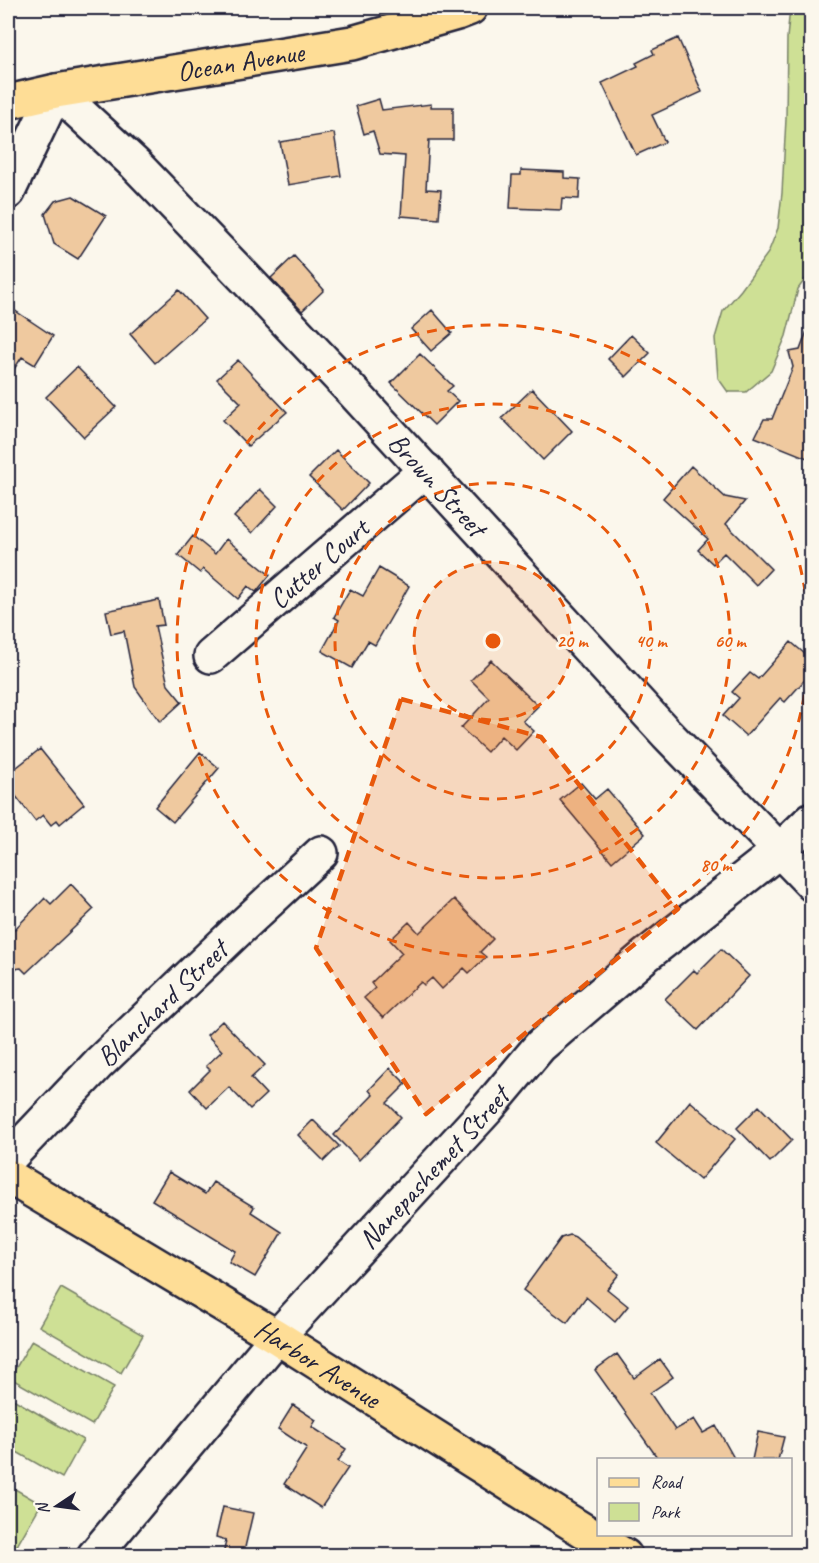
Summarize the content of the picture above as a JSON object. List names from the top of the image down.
{
  "streets": {
    "main road": ["Ocean Avenue", "Harbor Avenue"],
    "street": [
      "Brown Street",
      "Cutter Court",
      "Blanchard Street",
      "Nanepashemet Street"
    ]
  },
  "crossings": [
    ["Ocean Avenue", "Brown Street"],
    ["Brown Street", "Cutter Court"],
    ["Brown Street", "Nanepashemet Street"],
    ["Nanepashemet Street", "Harbor Avenue"]
  ],
  "legend": ["Road", "Park"],
  "north": "left",
  "rings": [
    "20 m",
    "40 m",
    "60 m",
    "80 m"
  ]
}
